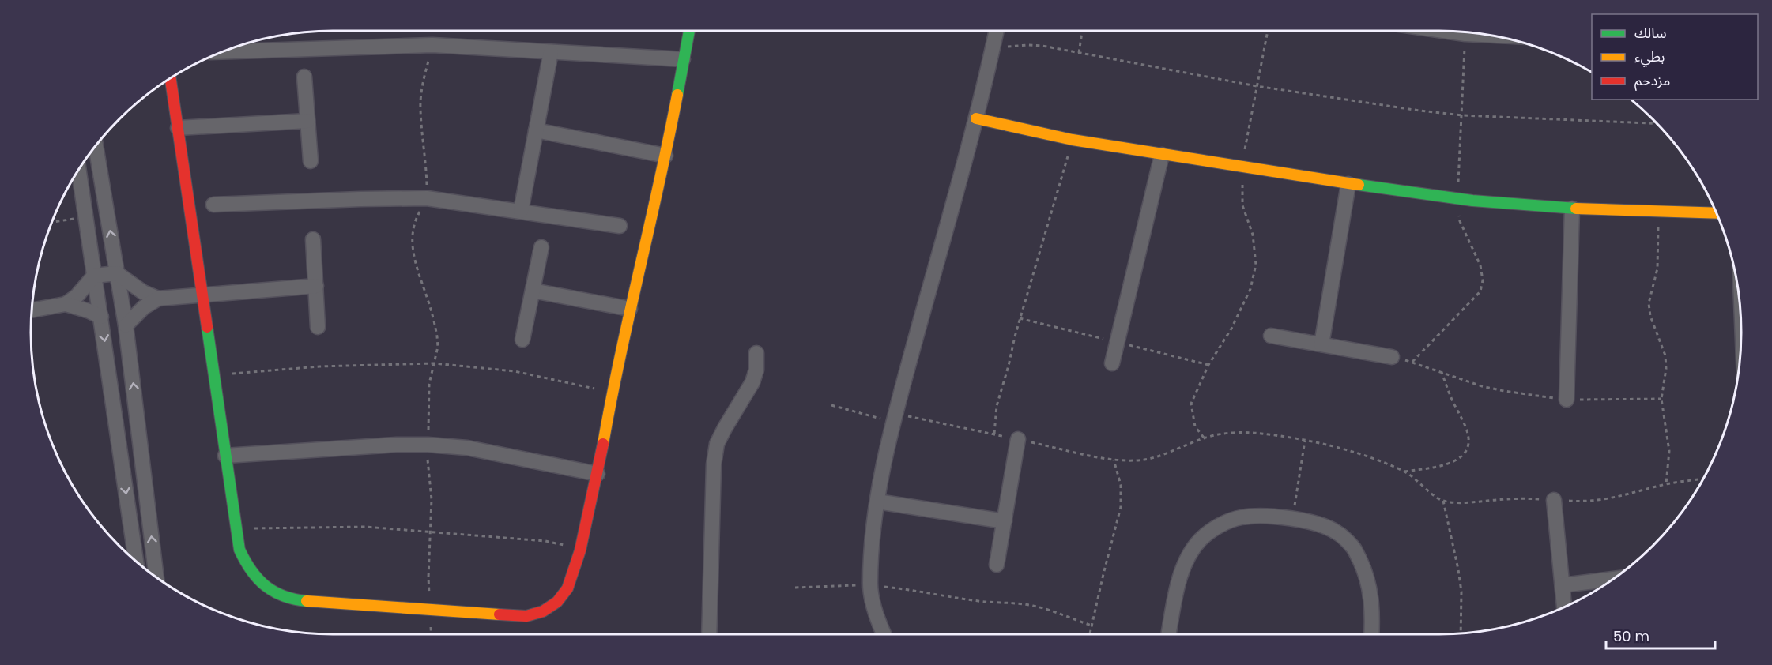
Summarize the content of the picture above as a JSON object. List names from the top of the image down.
{
  "legend": ["سالك", "بطيء", "مزدحم"],
  "scale_bar": "50 m"
}
